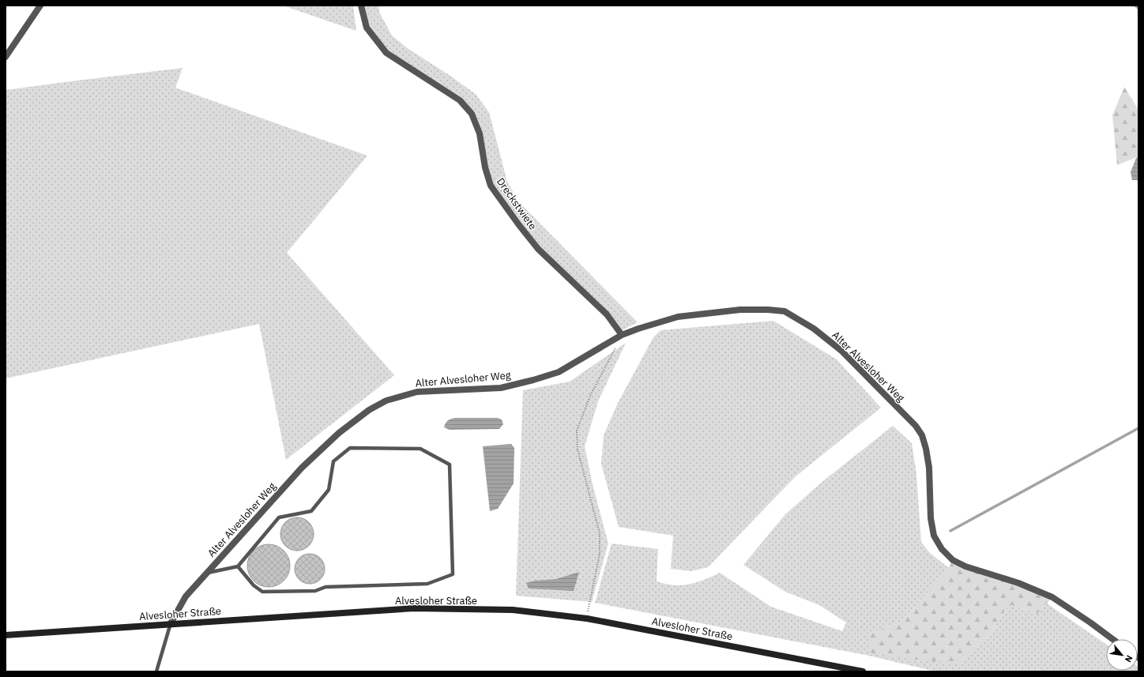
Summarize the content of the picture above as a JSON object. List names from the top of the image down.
{
  "streets": {
    "main road": ["Alvesloher Straße"],
    "street": ["Dreckstwiete", "Alter Alvesloher Weg"]
  },
  "crossings": [
    ["Dreckstwiete", "Alter Alvesloher Weg"],
    ["Alter Alvesloher Weg", "Alvesloher Straße"]
  ],
  "north": "bottom right"
}
